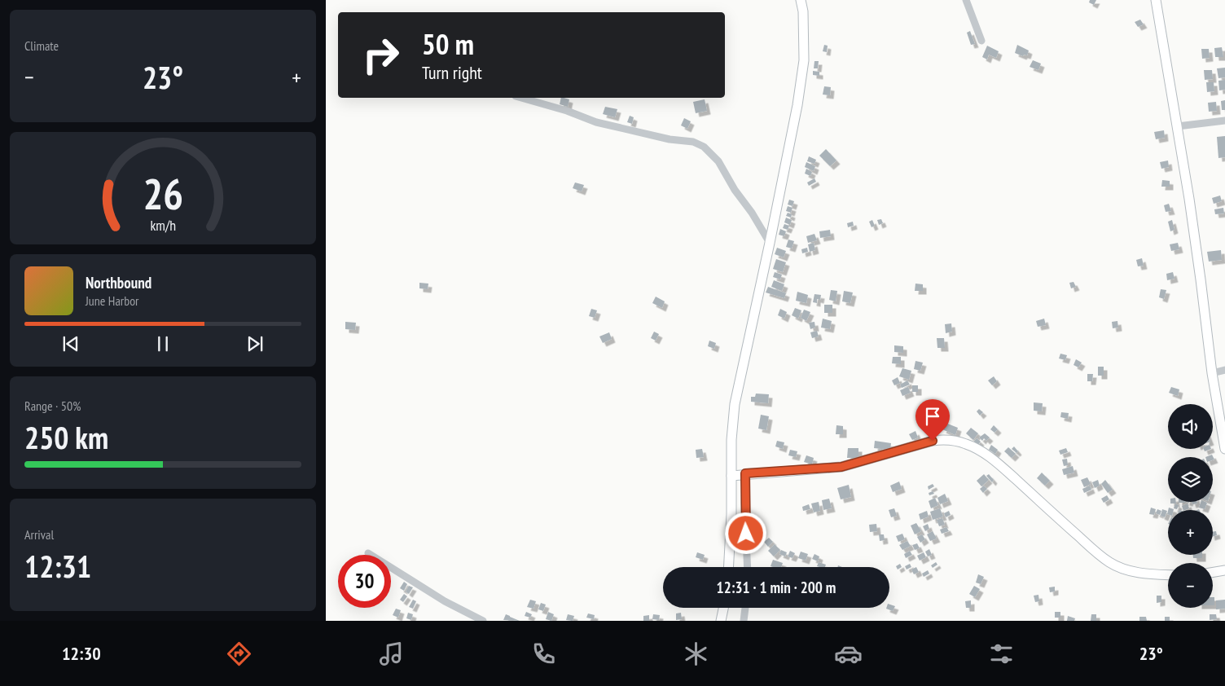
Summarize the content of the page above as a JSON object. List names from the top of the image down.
{
  "page": {
    "tile": [
      "Climate",
      ["Range · 50%", "250 km"],
      ["Arrival", "12:31"]
    ],
    "turn": ["50 m", "Turn right"],
    "heat": ["−", "23°", "+"],
    "song": ["Northbound", "June Harbor"],
    "map_buttons": ["+", "−"],
    "limit": "30",
    "trip": "12:31 · 1 min · 200 m",
    "tabs": ["12:30", "23°"],
    "gauge": ["26", "km/h"]
  }
}
